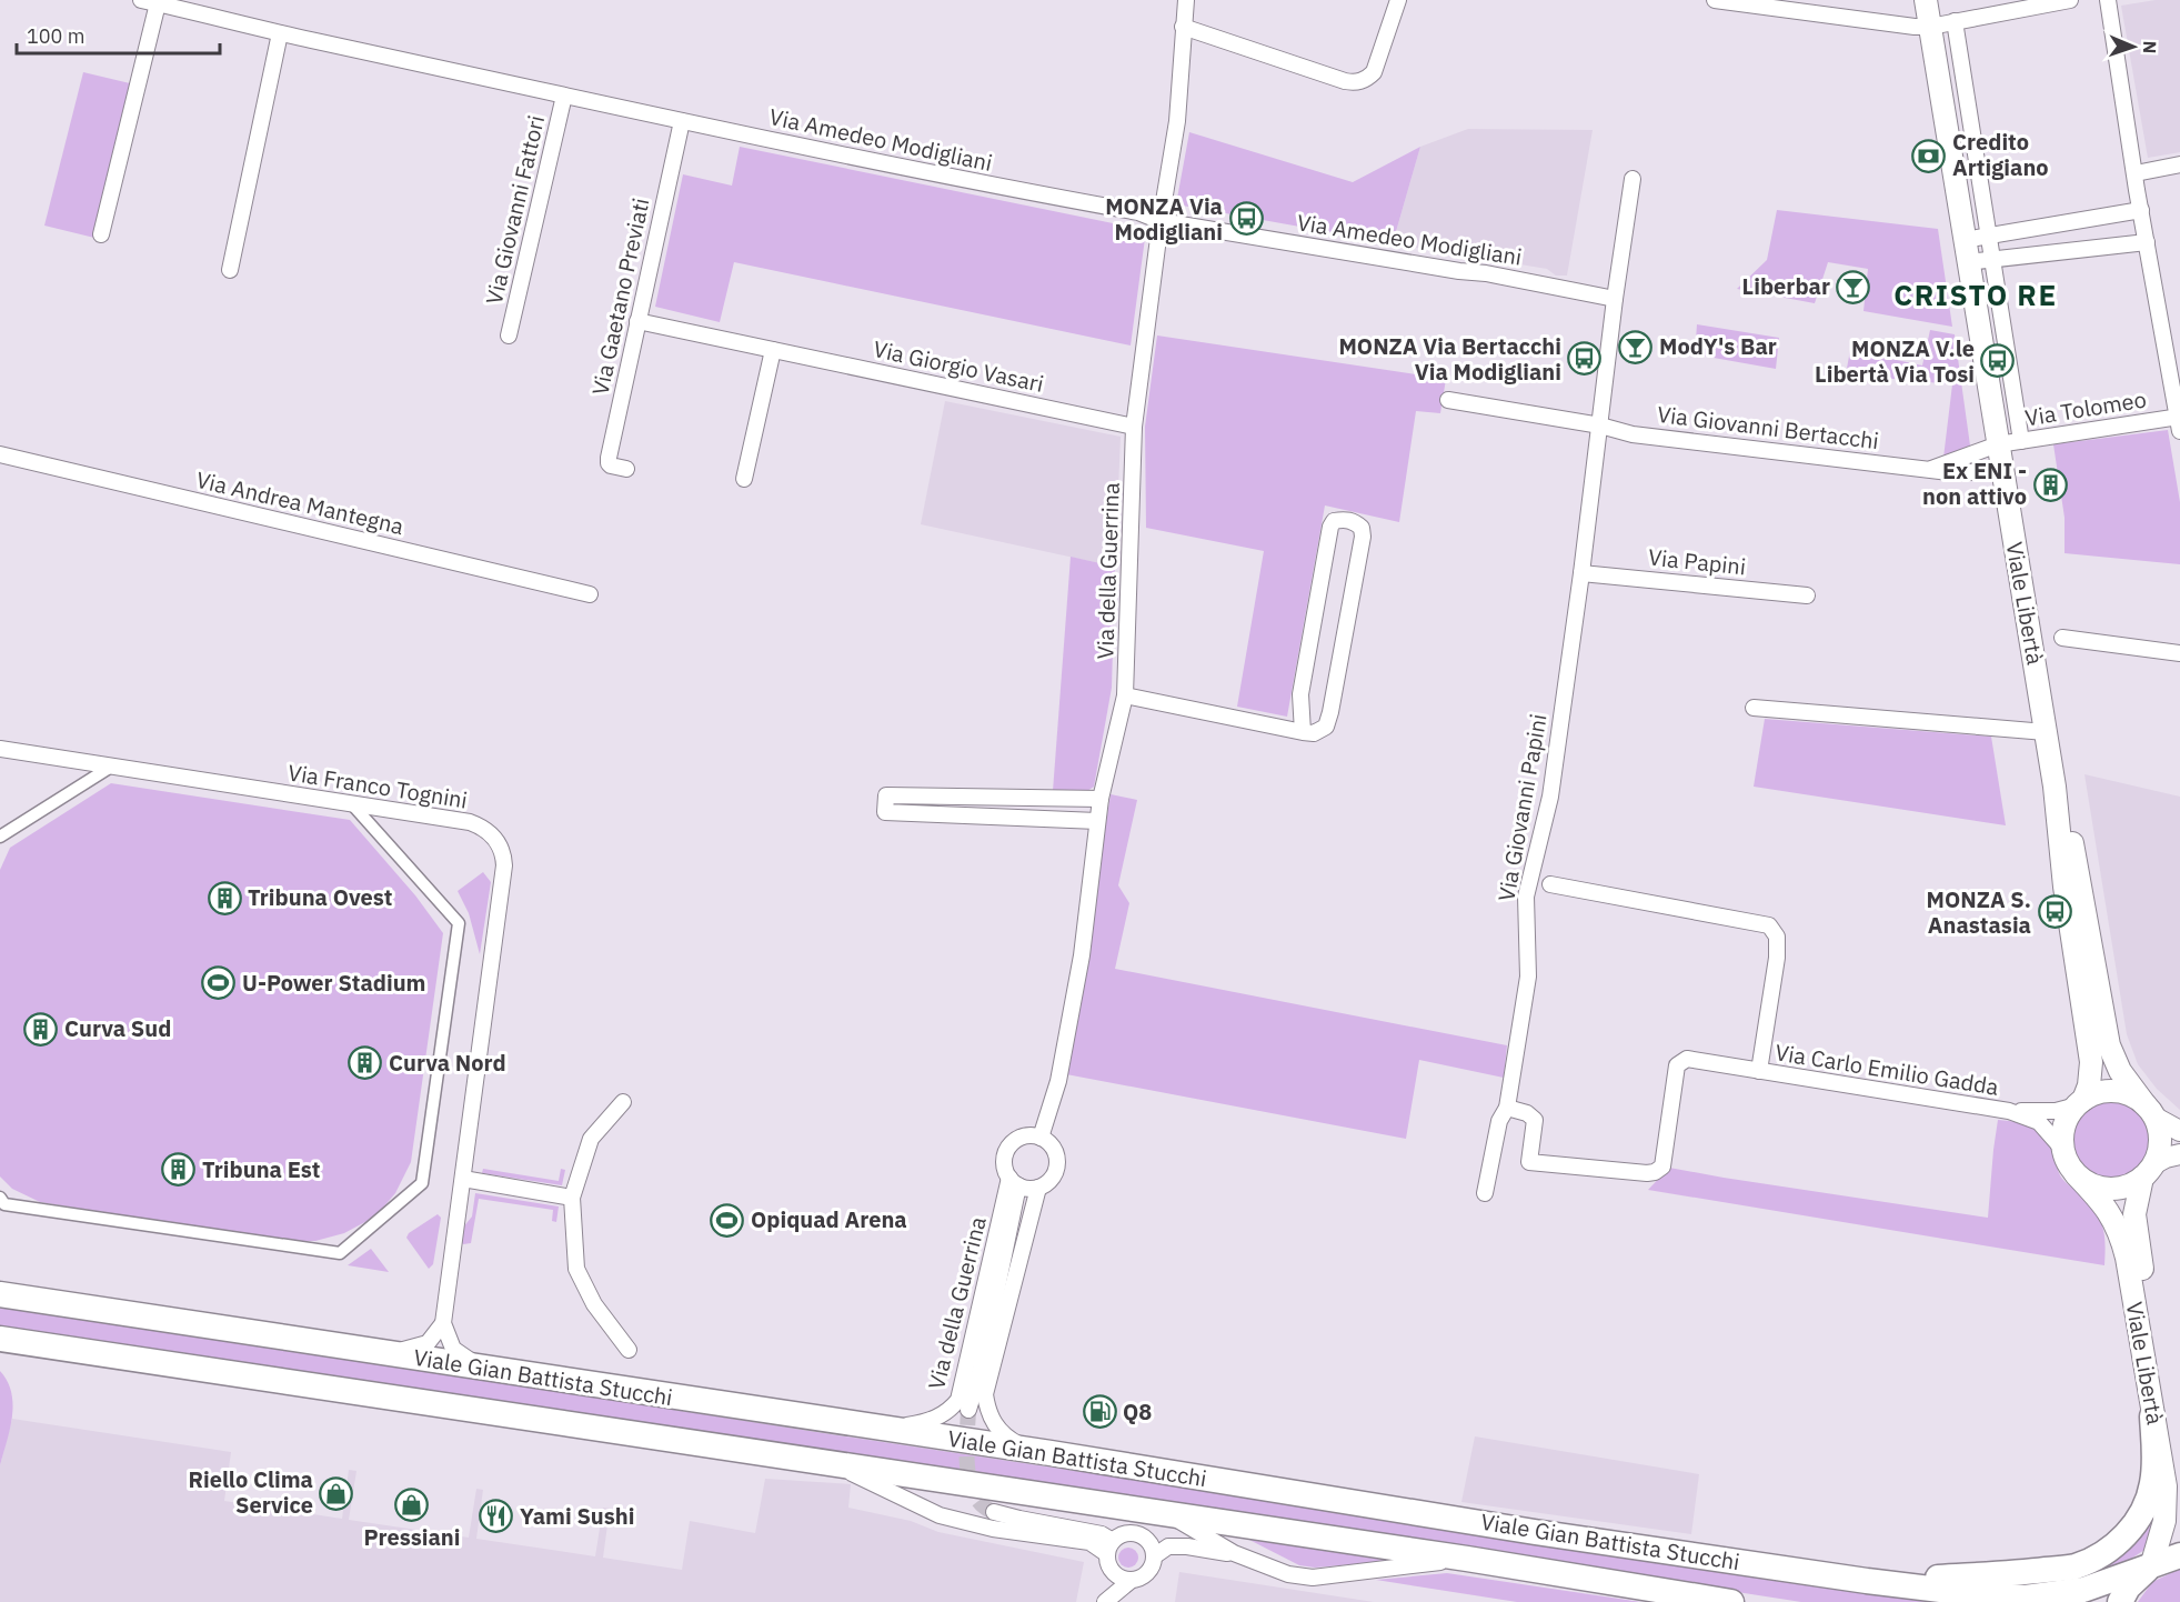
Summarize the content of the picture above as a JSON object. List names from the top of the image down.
{
  "streets": {
    "main road": ["Viale Libertà", "Viale Gian Battista Stucchi"],
    "street": [
      "Via Amedeo Modigliani",
      "Via Giovanni Fattori",
      "Via Gaetano Previati",
      "Via Giorgio Vasari",
      "Via Tolomeo",
      "Via Giovanni Bertacchi",
      "Via Andrea Mantegna",
      "Via Papini",
      "Via della Guerrina",
      "Via Franco Tognini",
      "Via Giovanni Papini",
      "Via Carlo Emilio Gadda"
    ]
  },
  "crossings": [
    ["Via Amedeo Modigliani", "Via Giovanni Fattori"],
    ["Via Amedeo Modigliani", "Via Gaetano Previati"],
    ["Via Amedeo Modigliani", "Via della Guerrina"],
    ["Via Gaetano Previati", "Via Giorgio Vasari"],
    ["Via Giorgio Vasari", "Via della Guerrina"],
    ["Via Tolomeo", "Via Giovanni Bertacchi"],
    ["Via Tolomeo", "Viale Libertà"],
    ["Via Giovanni Bertacchi", "Viale Libertà"],
    ["Via Giovanni Bertacchi", "Via Giovanni Papini"],
    ["Via Papini", "Via Giovanni Papini"],
    ["Via della Guerrina", "Viale Gian Battista Stucchi"],
    ["Viale Libertà", "Via Carlo Emilio Gadda"],
    ["Viale Libertà", "Viale Gian Battista Stucchi"],
    ["Via Giovanni Papini", "Via Carlo Emilio Gadda"]
  ],
  "districts": ["CRISTO RE"],
  "places": {
    "bank": ["Credito Artigiano"],
    "bus stop": [
      "MONZA Via Modigliani",
      "MONZA Via Bertacchi Via Modigliani",
      "MONZA V.le Libertà Via Tosi",
      "MONZA S. Anastasia"
    ],
    "bar": ["Liberbar", "ModY's Bar"],
    "building": [
      "Ex ENI - non attivo",
      "Tribuna Ovest",
      "Curva Sud",
      "Curva Nord",
      "Tribuna Est"
    ],
    "sports": ["U-Power Stadium", "Opiquad Arena"],
    "fuel station": ["Q8"],
    "shop": ["Riello Clima Service", "Pressiani"],
    "restaurant": ["Yami Sushi"]
  },
  "scale_bar": "100 m",
  "north": "right"
}
